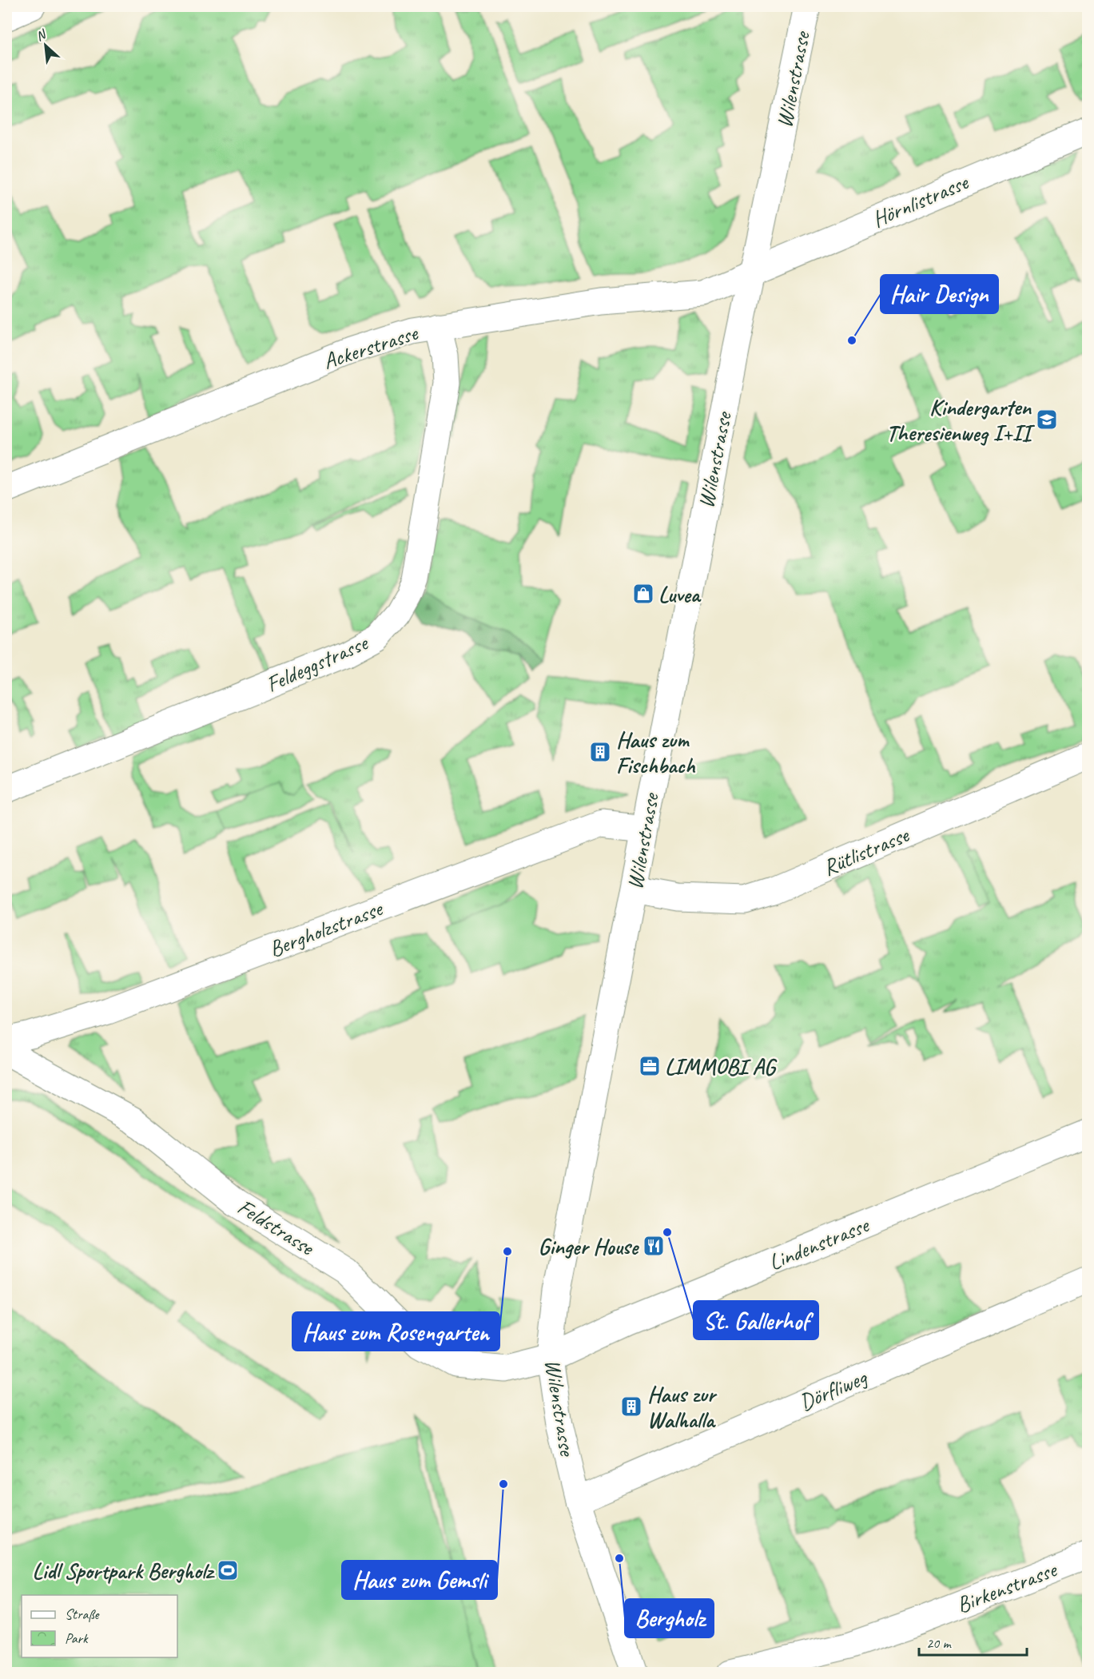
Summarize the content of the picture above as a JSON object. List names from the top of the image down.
{
  "streets": {
    "street": [
      "Wilenstrasse",
      "Hörnlistrasse",
      "Ackerstrasse",
      "Feldeggstrasse",
      "Rütlistrasse",
      "Bergholzstrasse",
      "Feldstrasse",
      "Lindenstrasse",
      "Dörfliweg",
      "Birkenstrasse"
    ]
  },
  "crossings": [
    ["Wilenstrasse", "Hörnlistrasse"],
    ["Wilenstrasse", "Ackerstrasse"],
    ["Wilenstrasse", "Rütlistrasse"],
    ["Wilenstrasse", "Bergholzstrasse"],
    ["Wilenstrasse", "Feldstrasse"],
    ["Wilenstrasse", "Lindenstrasse"],
    ["Wilenstrasse", "Dörfliweg"],
    ["Hörnlistrasse", "Ackerstrasse"],
    ["Ackerstrasse", "Feldeggstrasse"],
    ["Feldstrasse", "Lindenstrasse"]
  ],
  "places": {
    "other": [
      "Hair Design",
      "St. Gallerhof",
      "Haus zum Rosengarten",
      "Haus zum Gemsli",
      "Bergholz"
    ],
    "school or university": ["Kindergarten Theresienweg I+II"],
    "shop": ["Luvea"],
    "building": ["Haus zum Fischbach", "Haus zur Walhalla"],
    "office": ["LIMMOBI AG"],
    "restaurant": ["Ginger House"],
    "sports": ["Lidl Sportpark Bergholz"]
  },
  "legend": ["Straße", "Park"],
  "scale_bar": "20 m",
  "north": "top left"
}
